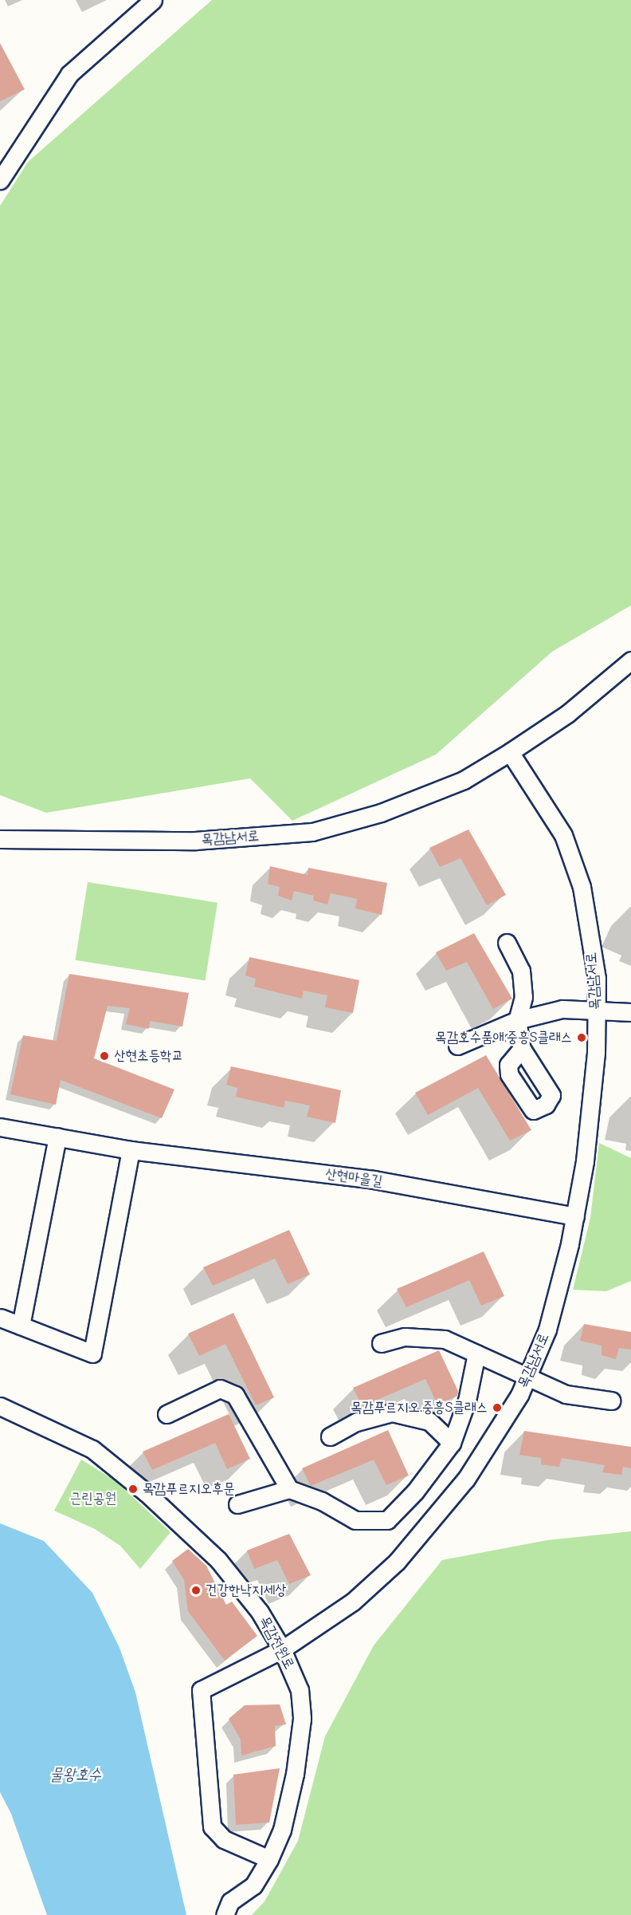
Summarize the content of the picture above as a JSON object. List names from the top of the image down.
{
  "streets": {
    "street": ["목감남서로", "산현마을길", "목감전원로"]
  },
  "crossings": [
    ["목감남서로", "산현마을길"],
    ["목감남서로", "목감전원로"]
  ],
  "water": ["물왕호수"],
  "parks": ["근린공원"],
  "places": [
    "목감호수품애.중흥S클래스",
    "산현초등학교",
    "목감푸르지오.중흥S클래스",
    "목감푸르지오후문",
    "건강한낙지세상"
  ]
}
